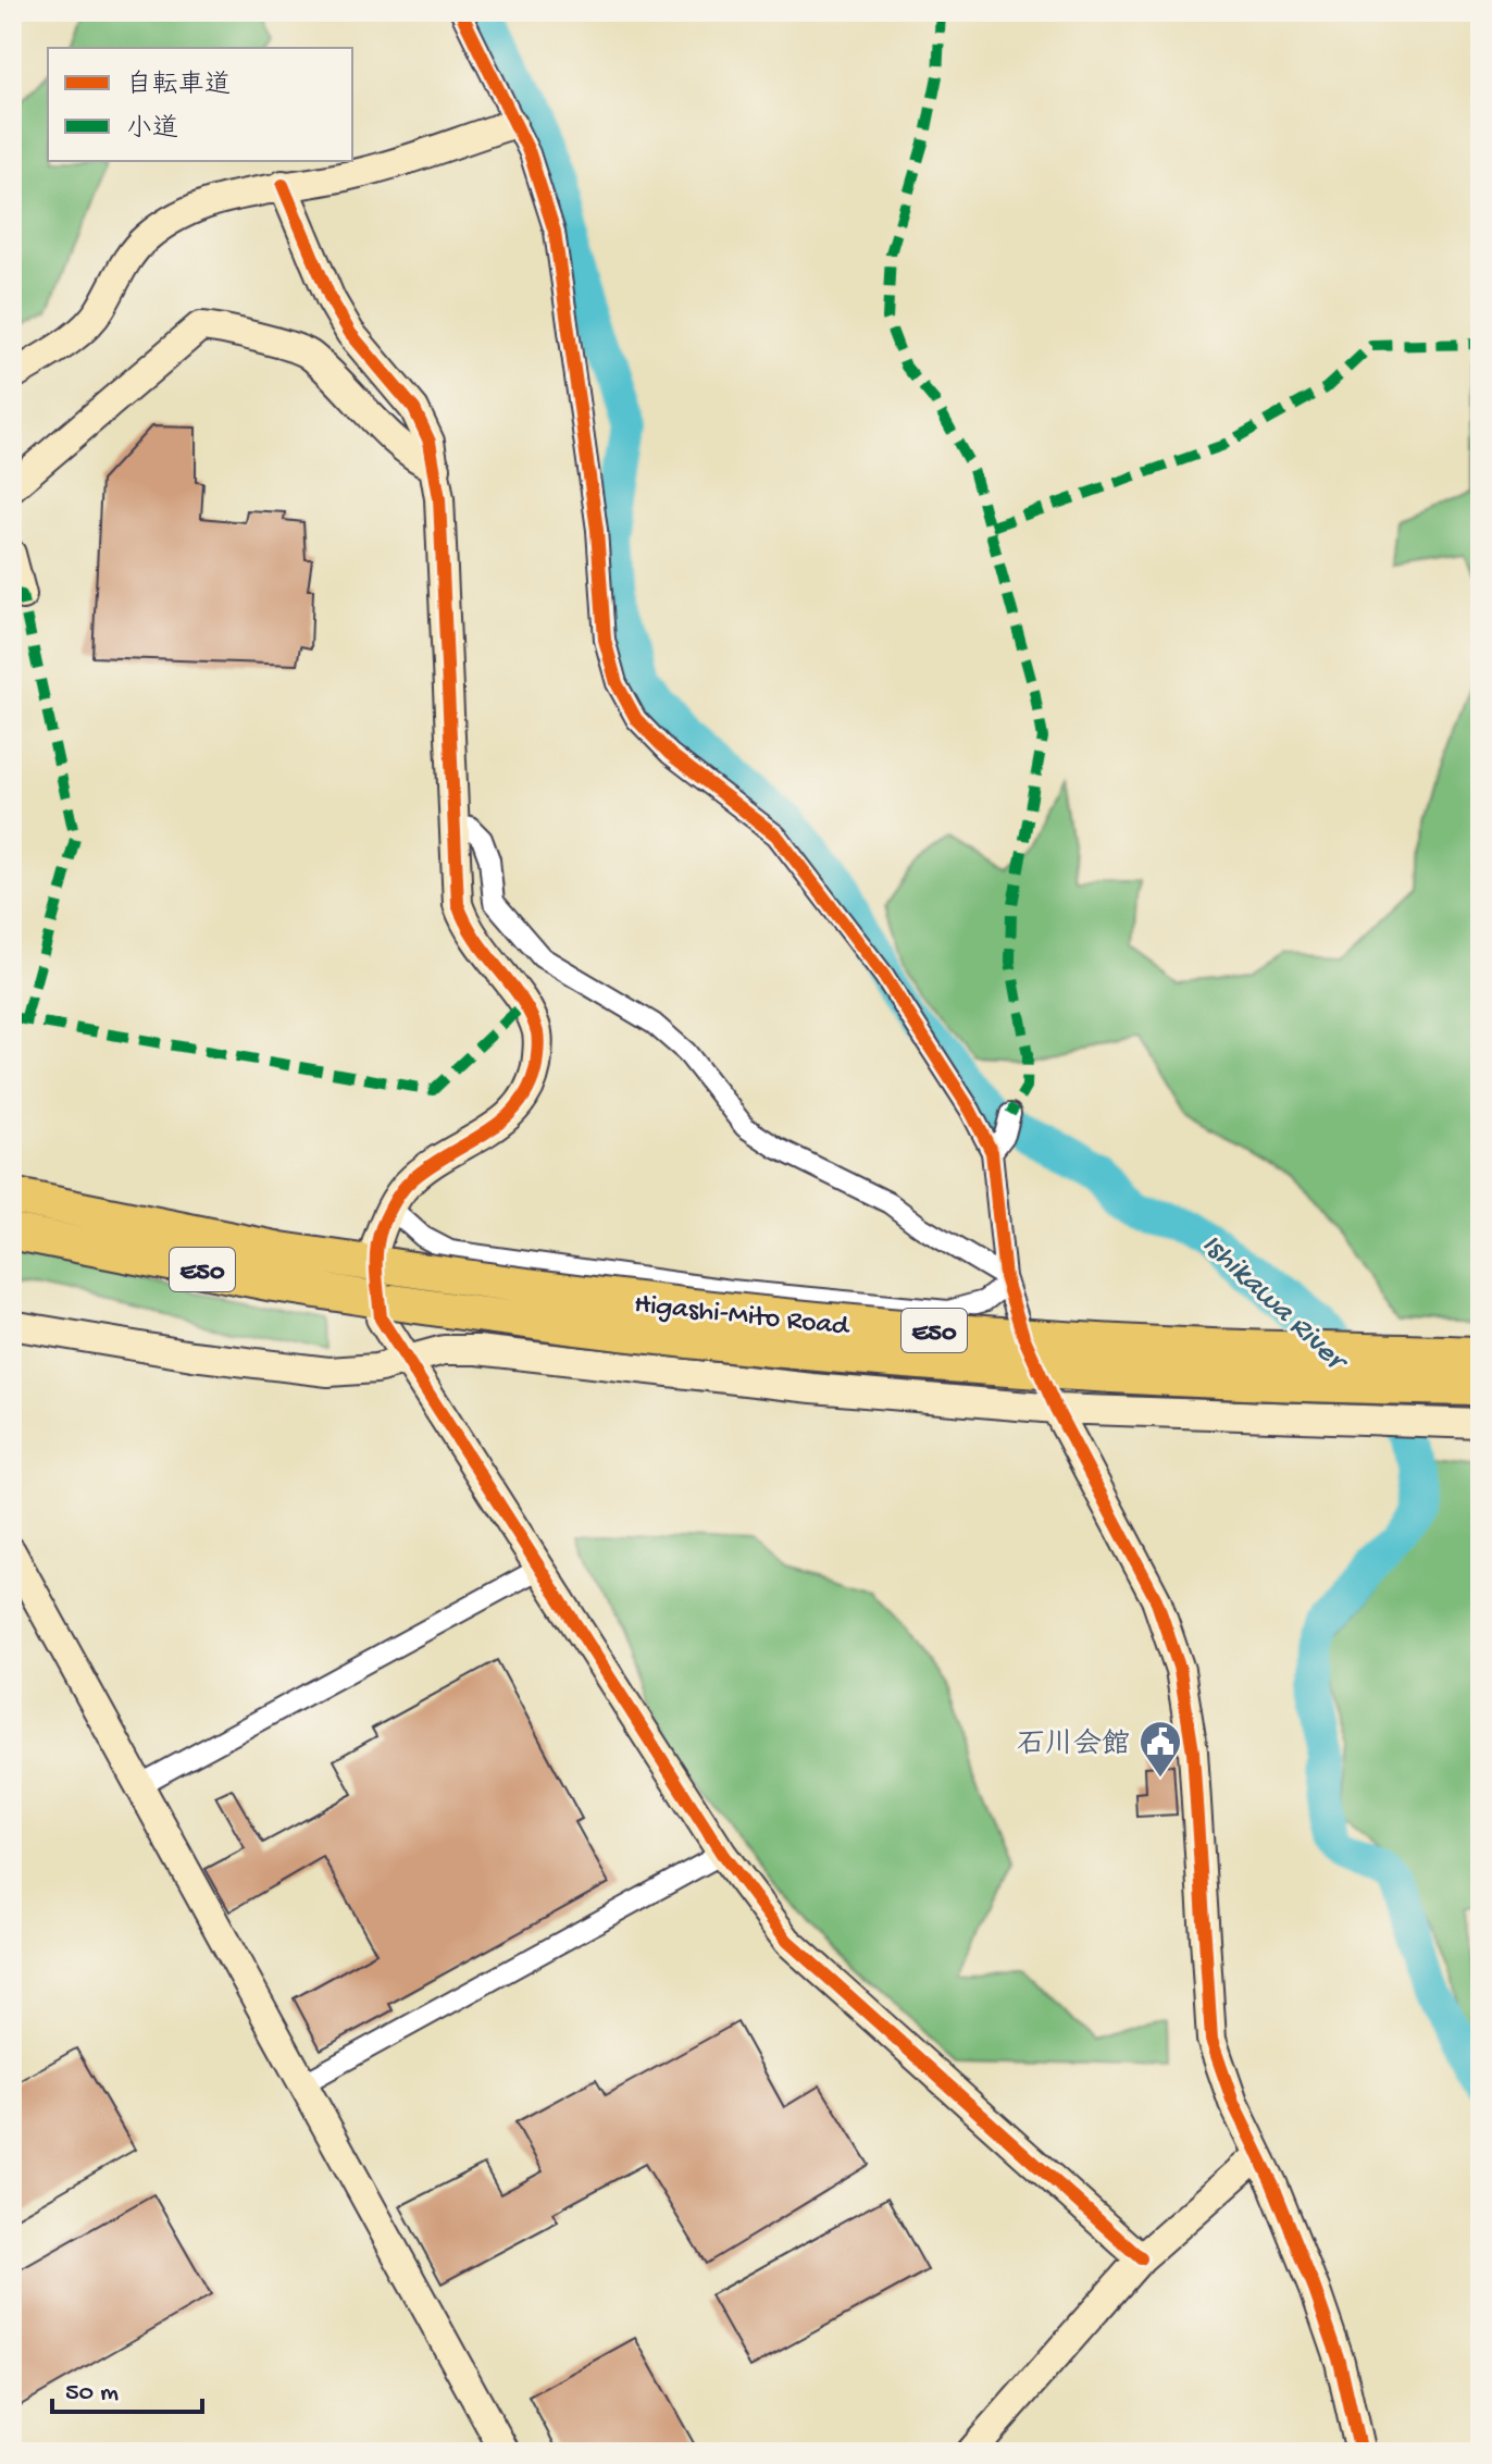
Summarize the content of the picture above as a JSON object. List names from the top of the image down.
{
  "streets": {
    "highway": ["E50", "Higashi-Mito Road"]
  },
  "water": ["Ishikawa River"],
  "places": {
    "public building": ["石川会館"]
  },
  "legend": ["自転車道", "小道"],
  "scale_bar": "50 m"
}
